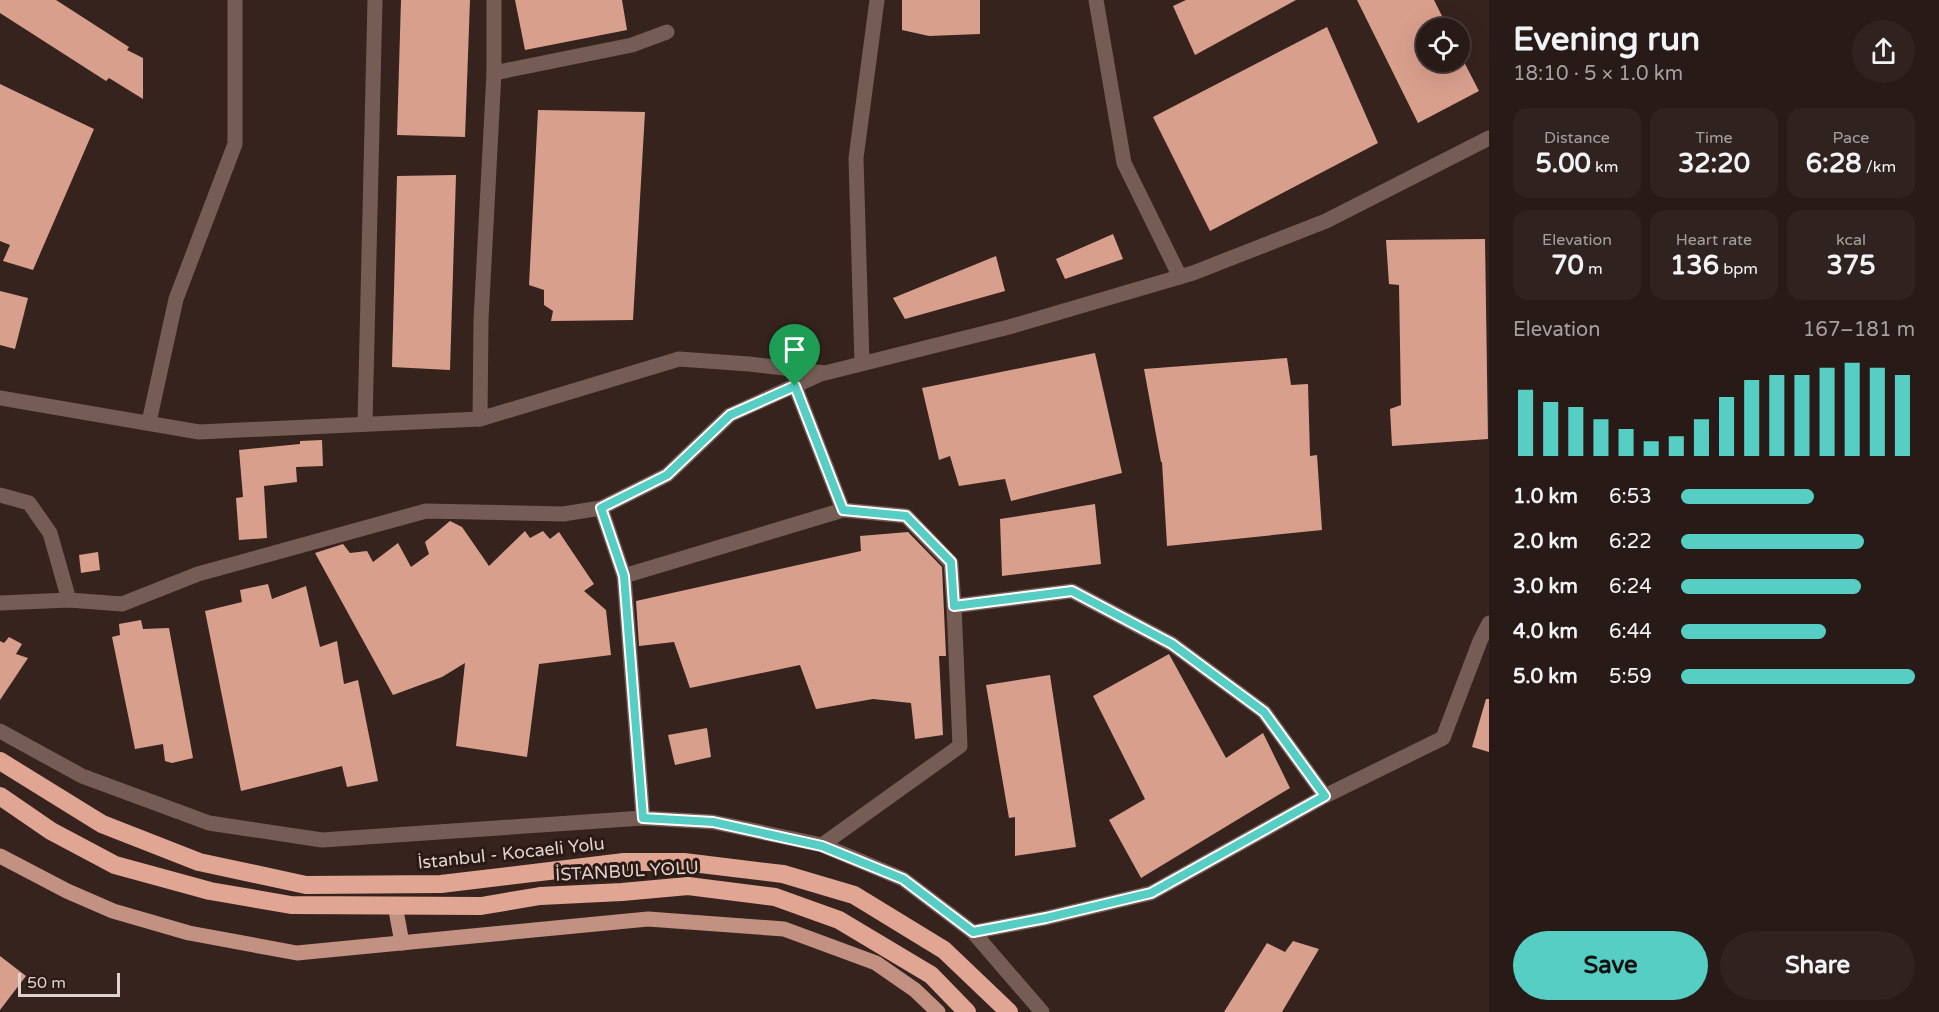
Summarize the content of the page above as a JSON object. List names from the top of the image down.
{
  "streets": {
    "highway": ["İstanbul - Kocaeli Yolu", "İSTANBUL YOLU"]
  },
  "scale_bar": "50 m",
  "page": {
    "heading": ["Evening run", "18:10 · 5 × 1.0 km"],
    "stats": [
      ["Distance", "5.00 km"],
      ["Time", "32:20"],
      ["Pace", "6:28 /km"],
      ["Elevation", "70 m"],
      ["Heart rate", "136 bpm"],
      ["kcal", "375"]
    ],
    "chart": ["Elevation", "167–181 m"],
    "list": [
      {
        "name": "1.0 km",
        "note": "6:53"
      },
      {
        "name": "2.0 km",
        "note": "6:22"
      },
      {
        "name": "3.0 km",
        "note": "6:24"
      },
      {
        "name": "4.0 km",
        "note": "6:44"
      },
      {
        "name": "5.0 km",
        "note": "5:59"
      }
    ],
    "buttons": ["Save", "Share"],
    "scale": "50 m"
  }
}
